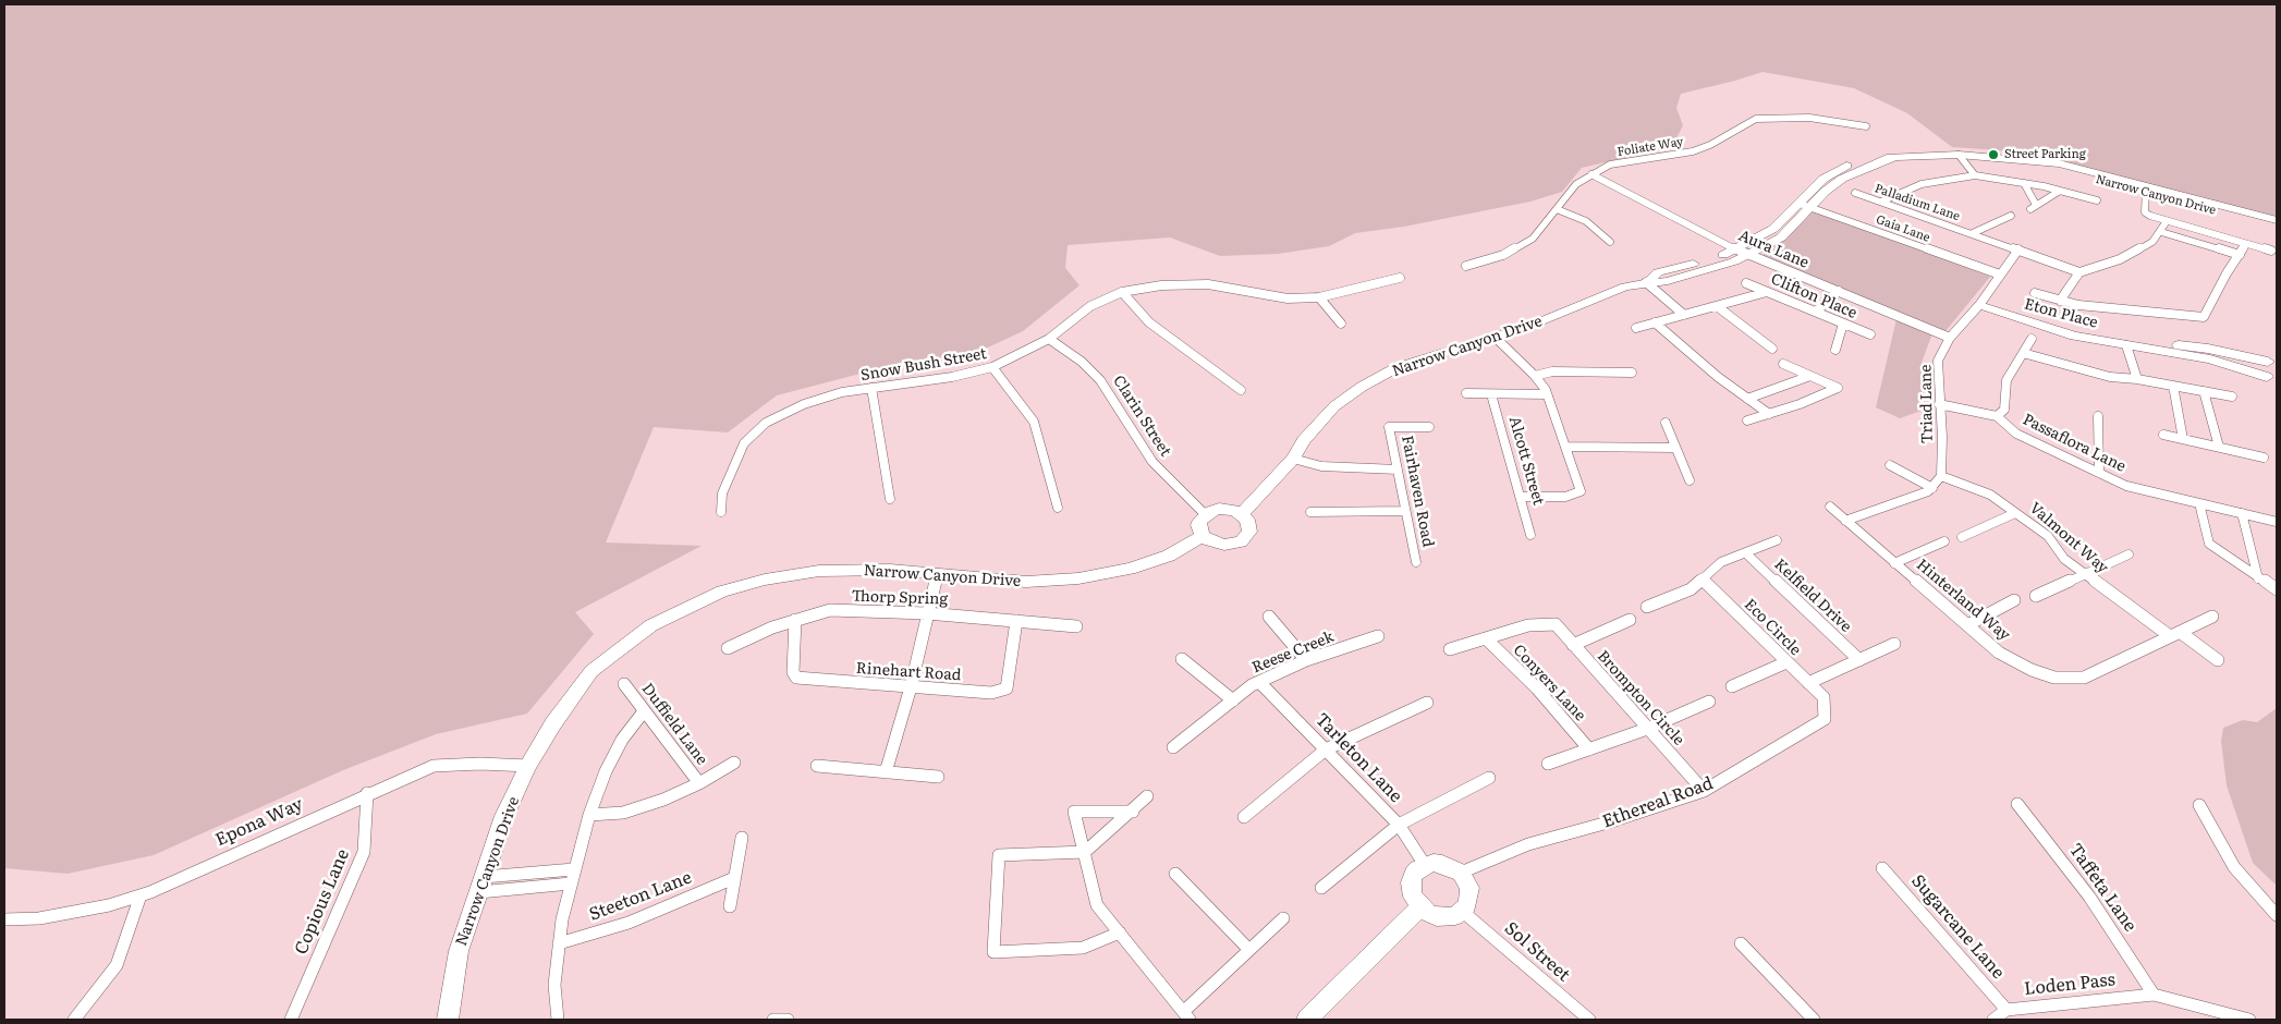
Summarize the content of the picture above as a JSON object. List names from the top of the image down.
{
  "streets": {
    "street": [
      "Foliate Way",
      "Narrow Canyon Drive",
      "Palladium Lane",
      "Gaia Lane",
      "Aura Lane",
      "Clifton Place",
      "Eton Place",
      "Snow Bush Street",
      "Triad Lane",
      "Clarin Street",
      "Passaflora Lane",
      "Alcott Street",
      "Fairhaven Road",
      "Valmont Way",
      "Kelfield Drive",
      "Thorp Spring",
      "Hinterland Way",
      "Eco Circle",
      "Reese Creek",
      "Rinehart Road",
      "Conyers Lane",
      "Brompton Circle",
      "Duffield Lane",
      "Tarleton Lane",
      "Ethereal Road",
      "Epona Way",
      "Taffeta Lane",
      "Steeton Lane",
      "Copious Lane",
      "Sugarcane Lane",
      "Sol Street",
      "Loden Pass"
    ]
  },
  "crossings": [
    ["Foliate Way", "Aura Lane"],
    ["Narrow Canyon Drive", "Gaia Lane"],
    ["Narrow Canyon Drive", "Aura Lane"],
    ["Narrow Canyon Drive", "Clarin Street"],
    ["Narrow Canyon Drive", "Epona Way"],
    ["Palladium Lane", "Triad Lane"],
    ["Gaia Lane", "Triad Lane"],
    ["Aura Lane", "Triad Lane"],
    ["Eton Place", "Triad Lane"],
    ["Snow Bush Street", "Clarin Street"],
    ["Triad Lane", "Passaflora Lane"],
    ["Triad Lane", "Valmont Way"],
    ["Valmont Way", "Hinterland Way"],
    ["Thorp Spring", "Rinehart Road"],
    ["Eco Circle", "Ethereal Road"],
    ["Reese Creek", "Tarleton Lane"],
    ["Brompton Circle", "Ethereal Road"],
    ["Tarleton Lane", "Ethereal Road"],
    ["Tarleton Lane", "Sol Street"],
    ["Ethereal Road", "Sol Street"],
    ["Epona Way", "Copious Lane"],
    ["Taffeta Lane", "Loden Pass"],
    ["Sugarcane Lane", "Loden Pass"]
  ],
  "places": ["Street Parking"]
}
